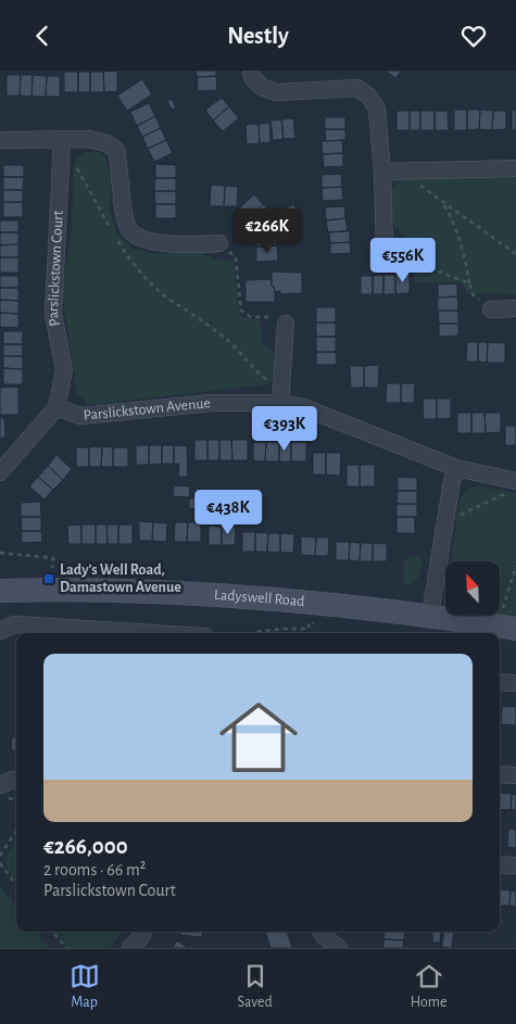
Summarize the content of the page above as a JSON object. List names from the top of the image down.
{
  "streets": {
    "street": ["Parslickstown Court", "Parslickstown Avenue", "Ladyswell Road"]
  },
  "crossings": [
    ["Parslickstown Court", "Parslickstown Avenue"]
  ],
  "places": {
    "transit": ["Lady’s Well Road, Damastown Avenue"]
  },
  "north": "top left",
  "page": {
    "header": "Nestly",
    "price": [
      "€266K",
      "€556K",
      "€393K",
      "€438K"
    ],
    "list": [
      {
        "name": "€266,000",
        "note": "2 rooms · 66 m² · Parslickstown Court"
      }
    ],
    "tabs": ["Map", "Saved", "Home"]
  }
}
